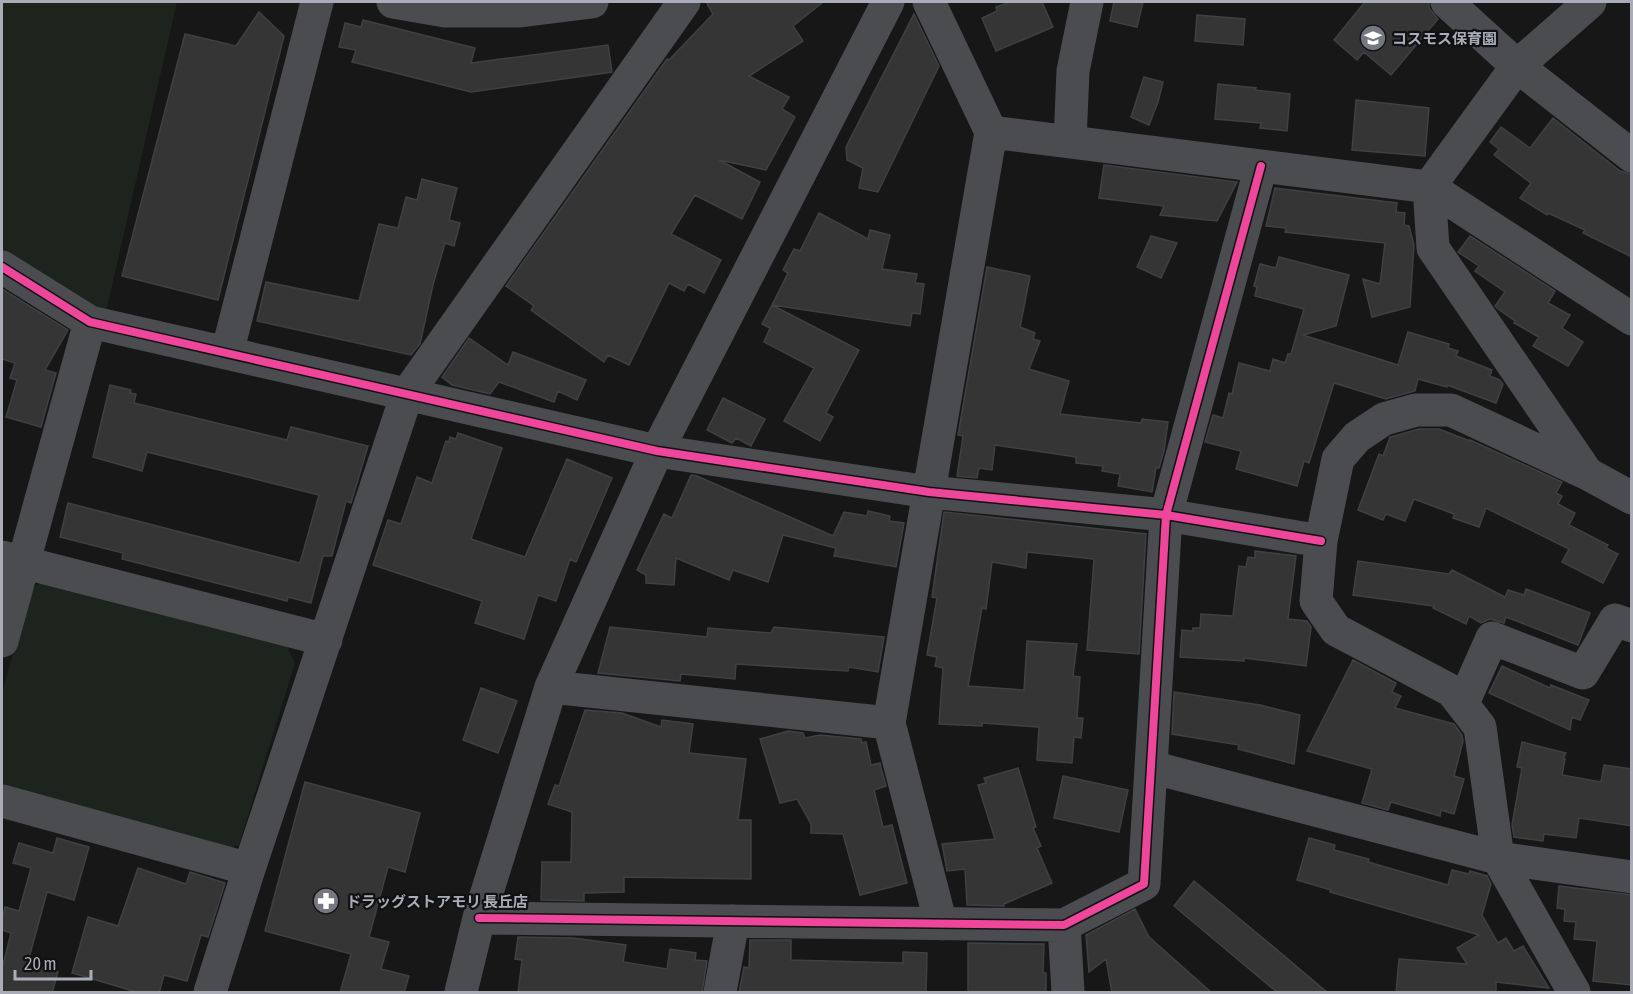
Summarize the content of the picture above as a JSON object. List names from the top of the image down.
{
  "places": {
    "school or university": ["コスモス保育園"],
    "pharmacy": ["ドラッグストアモリ 長丘店"]
  },
  "scale_bar": "20 m"
}
